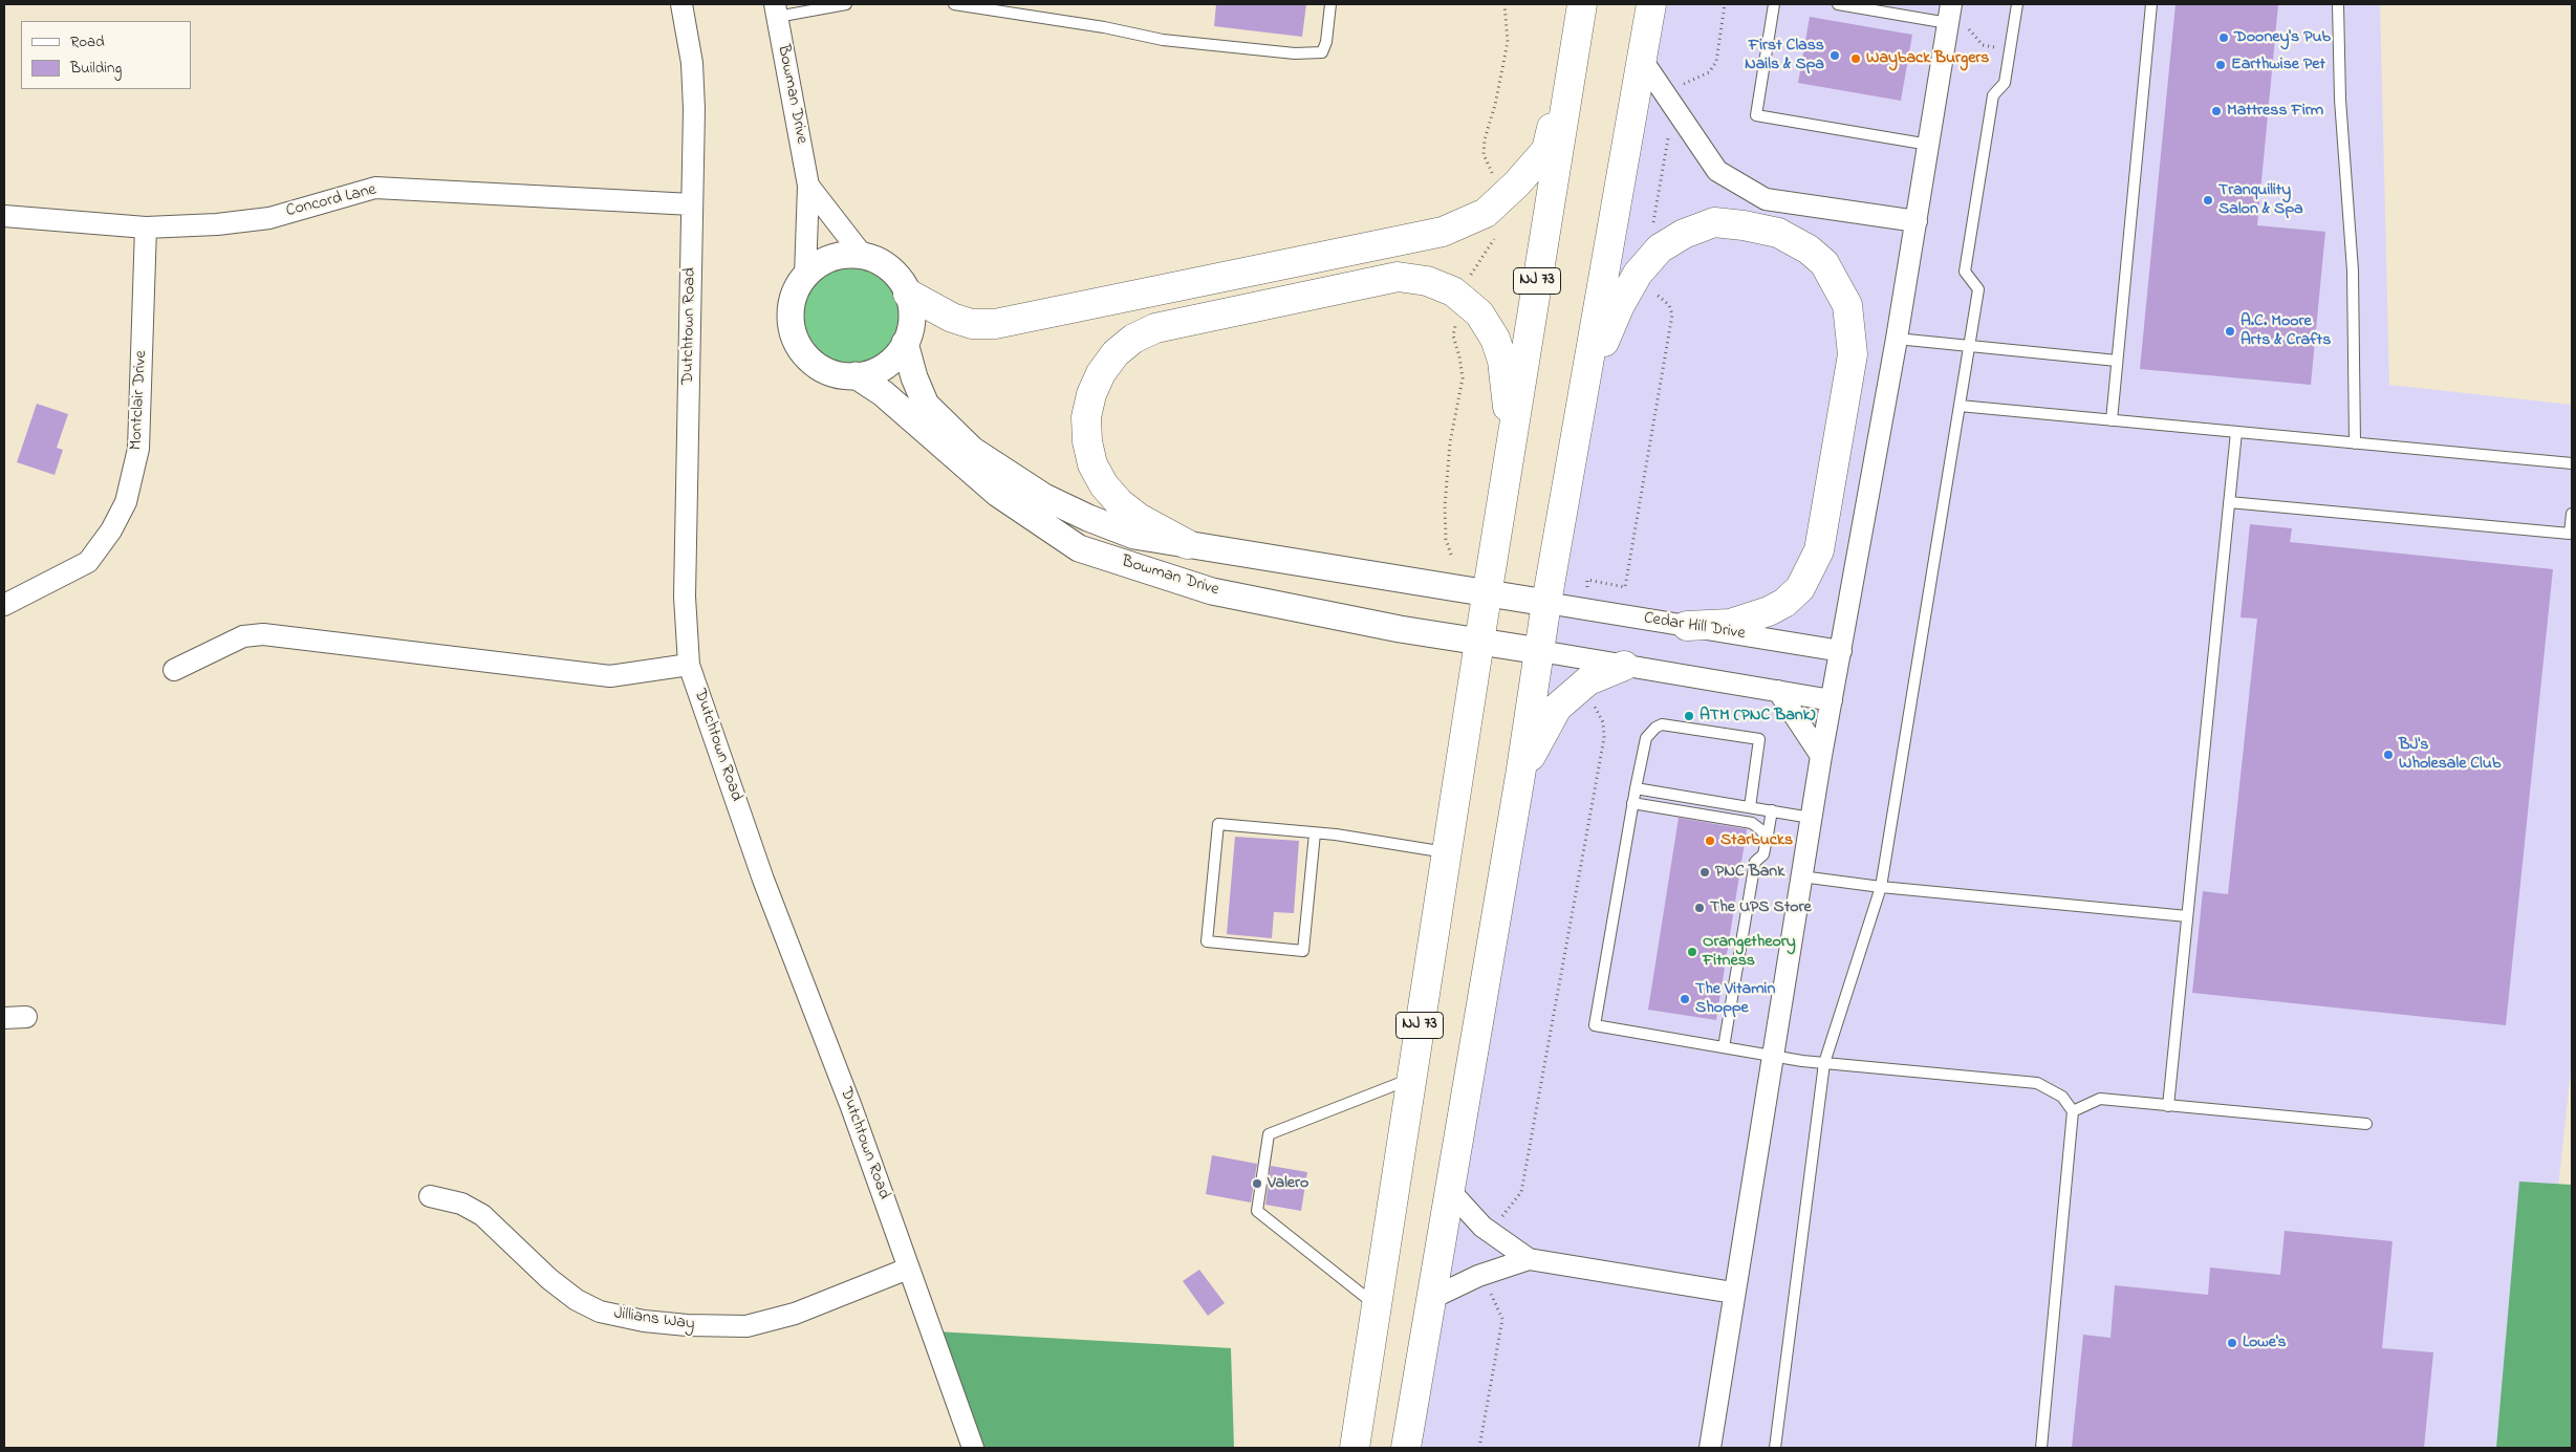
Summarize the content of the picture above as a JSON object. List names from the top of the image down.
{
  "streets": {
    "highway": ["NJ 73"],
    "street": [
      "Bowman Drive",
      "Concord Lane",
      "Dutchtown Road",
      "Montclair Drive",
      "Cedar Hill Drive",
      "Jillians Way"
    ]
  },
  "crossings": [
    ["Bowman Drive", "NJ 73"],
    ["Bowman Drive", "Cedar Hill Drive"],
    ["Concord Lane", "Dutchtown Road"],
    ["Concord Lane", "Montclair Drive"],
    ["Dutchtown Road", "Jillians Way"]
  ],
  "places": [
    "Dooney's Pub",
    "First Class Nails & Spa",
    "Wayback Burgers",
    "Earthwise Pet",
    "Mattress Firm",
    "Tranquility Salon & Spa",
    "A.C. Moore Arts & Crafts",
    "ATM (PNC Bank)",
    "BJ's Wholesale Club",
    "Starbucks",
    "PNC Bank",
    "The UPS Store",
    "Orangetheory Fitness",
    "The Vitamin Shoppe",
    "Valero",
    "Lowe's"
  ],
  "legend": ["Road", "Building"]
}
